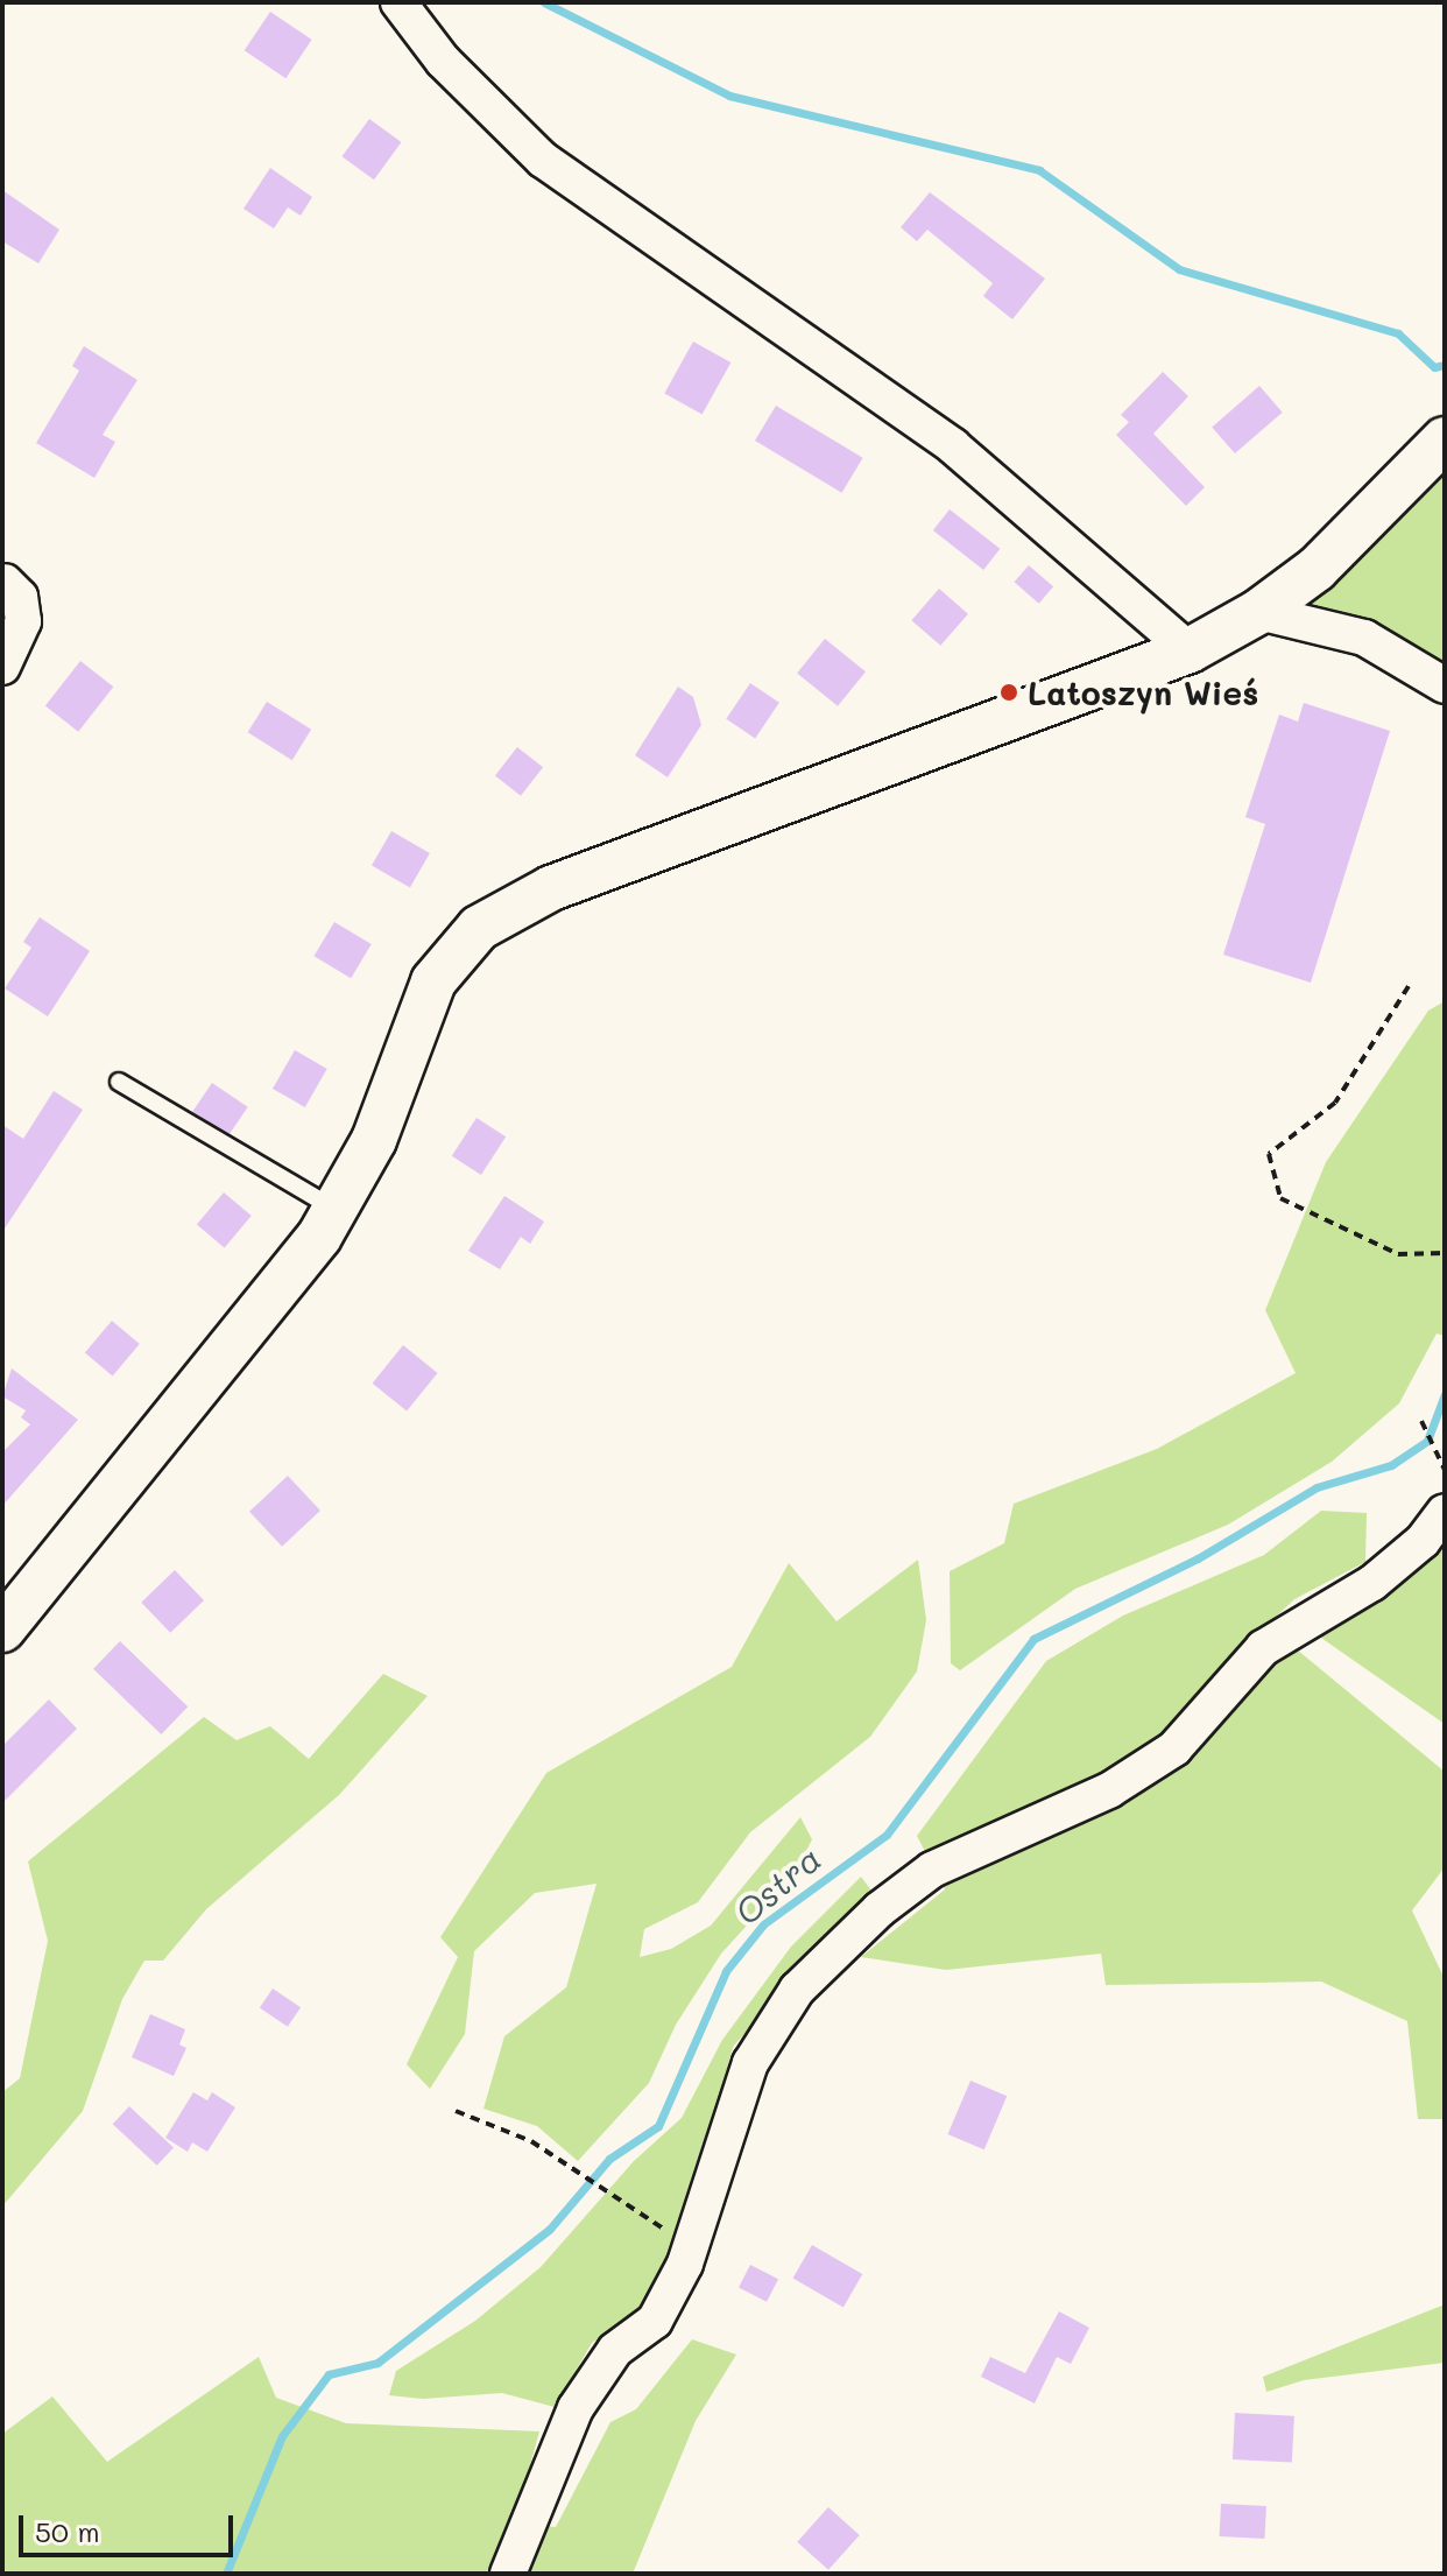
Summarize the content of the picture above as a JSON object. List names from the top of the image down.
{
  "water": ["Ostra"],
  "places": ["Latoszyn Wieś"],
  "scale_bar": "50 m"
}
